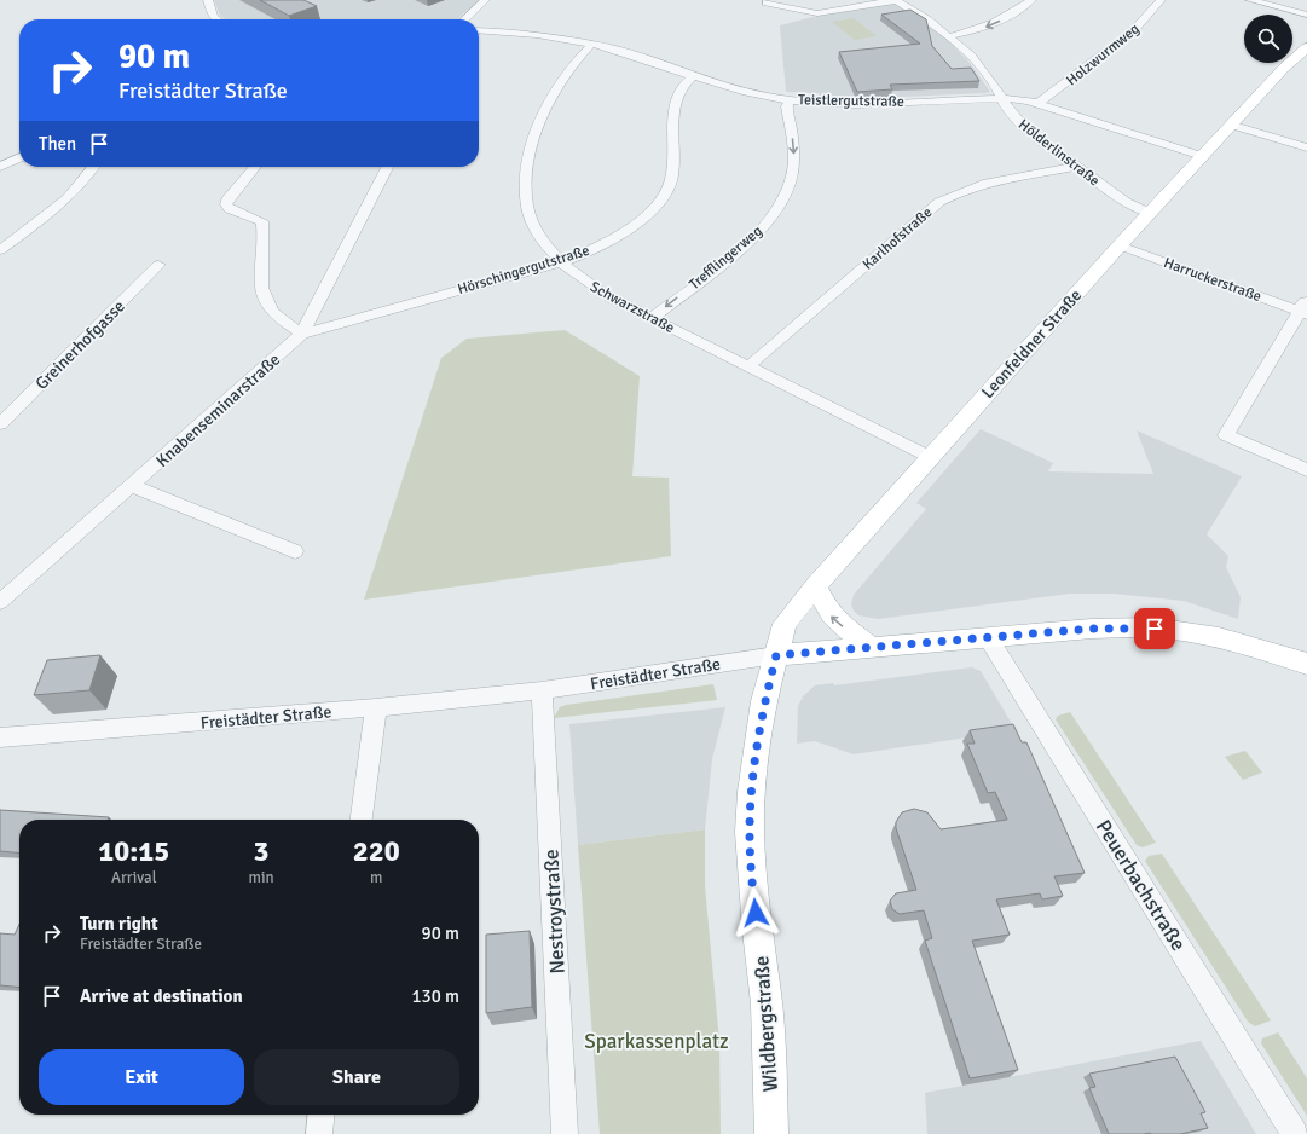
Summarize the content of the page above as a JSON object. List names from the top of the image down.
{
  "streets": {
    "main road": ["Leonfeldner Straße", "Freistädter Straße", "Wildbergstraße"],
    "street": [
      "Holzwurmweg",
      "Teistlergutstraße",
      "Hölderlinstraße",
      "Karlhofstraße",
      "Trefflingerweg",
      "Hörschingergutstraße",
      "Harruckerstraße",
      "Schwarzstraße",
      "Greinerhofgasse",
      "Knabenseminarstraße",
      "Peuerbachstraße",
      "Nestroystraße"
    ]
  },
  "crossings": [
    ["Holzwurmweg", "Teistlergutstraße"],
    ["Teistlergutstraße", "Hölderlinstraße"],
    ["Teistlergutstraße", "Trefflingerweg"],
    ["Teistlergutstraße", "Hörschingergutstraße"],
    ["Teistlergutstraße", "Schwarzstraße"],
    ["Teistlergutstraße", "Leonfeldner Straße"],
    ["Hölderlinstraße", "Karlhofstraße"],
    ["Hölderlinstraße", "Leonfeldner Straße"],
    ["Karlhofstraße", "Schwarzstraße"],
    ["Trefflingerweg", "Schwarzstraße"],
    ["Hörschingergutstraße", "Schwarzstraße"],
    ["Hörschingergutstraße", "Knabenseminarstraße"],
    ["Harruckerstraße", "Leonfeldner Straße"],
    ["Schwarzstraße", "Leonfeldner Straße"],
    ["Leonfeldner Straße", "Freistädter Straße"],
    ["Leonfeldner Straße", "Wildbergstraße"],
    ["Freistädter Straße", "Peuerbachstraße"],
    ["Freistädter Straße", "Nestroystraße"],
    ["Freistädter Straße", "Wildbergstraße"]
  ],
  "one_way": ["Trefflingerweg"],
  "parks": ["Sparkassenplatz"],
  "page": {
    "turn": ["90 m", "Freistädter Straße"],
    "then": "Then",
    "eta": [
      "10:15",
      "Arrival",
      "3",
      "min",
      "220",
      "m"
    ],
    "list": [
      {
        "name": "Turn right",
        "note": "Freistädter Straße",
        "value": "90 m"
      },
      {
        "name": "Arrive at destination",
        "value": "130 m"
      }
    ],
    "buttons": ["Exit", "Share"]
  }
}
